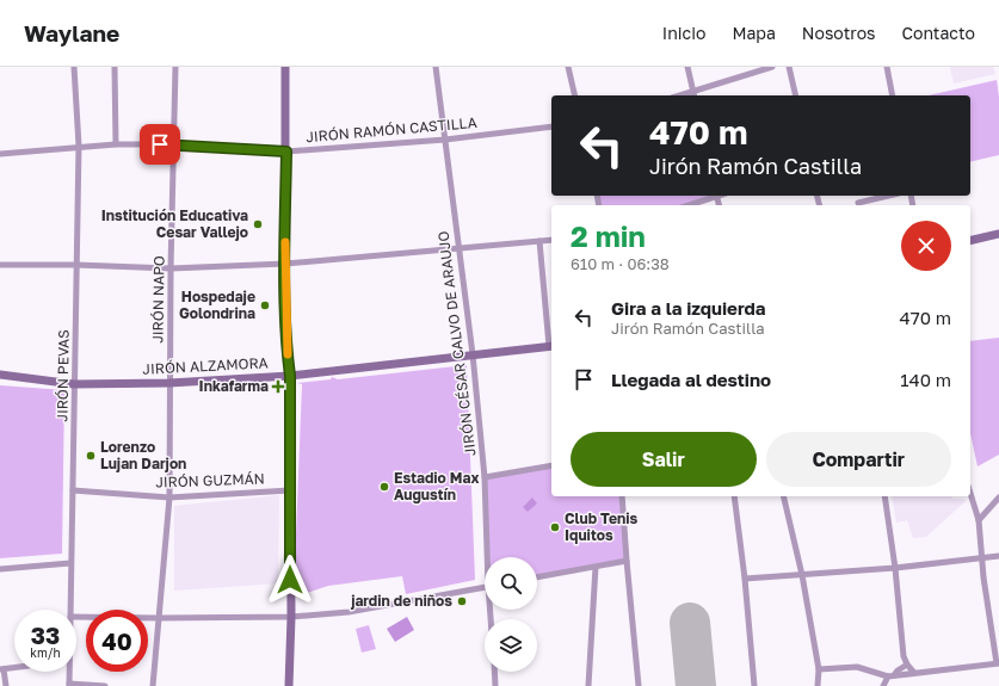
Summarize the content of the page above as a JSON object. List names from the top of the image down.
{
  "streets": {
    "street": [
      "JIRÓN RAMÓN CASTILLA",
      "JIRÓN NAPO",
      "JIRÓN CÉSAR CALVO DE ARAUJO",
      "JIRÓN ALZAMORA",
      "JIRÓN PEVAS",
      "JIRÓN GUZMÁN"
    ]
  },
  "crossings": [
    ["JIRÓN RAMÓN CASTILLA", "JIRÓN NAPO"],
    ["JIRÓN RAMÓN CASTILLA", "JIRÓN CÉSAR CALVO DE ARAUJO"],
    ["JIRÓN RAMÓN CASTILLA", "JIRÓN PEVAS"],
    ["JIRÓN NAPO", "JIRÓN ALZAMORA"],
    ["JIRÓN NAPO", "JIRÓN GUZMÁN"],
    ["JIRÓN CÉSAR CALVO DE ARAUJO", "JIRÓN ALZAMORA"],
    ["JIRÓN ALZAMORA", "JIRÓN PEVAS"],
    ["JIRÓN PEVAS", "JIRÓN GUZMÁN"]
  ],
  "places": {
    "other": [
      "Institución Educativa Cesar Vallejo",
      "Hospedaje Golondrina",
      "Lorenzo Lujan Darjon",
      "Estadio Max Augustín",
      "Club Tenis Iquitos",
      "jardin de niños"
    ],
    "health": ["Inkafarma"]
  },
  "page": {
    "header": "Waylane",
    "nav": [
      "Inicio",
      "Mapa",
      "Nosotros",
      "Contacto"
    ],
    "turn": ["470 m", "Jirón Ramón Castilla"],
    "heading": ["2 min", "610 m · 06:38"],
    "list": [
      {
        "name": "Gira a la izquierda",
        "note": "Jirón Ramón Castilla",
        "value": "470 m"
      },
      {
        "name": "Llegada al destino",
        "value": "140 m"
      }
    ],
    "buttons": ["Salir", "Compartir"],
    "speed": "33 km/h",
    "limit": "40"
  }
}
